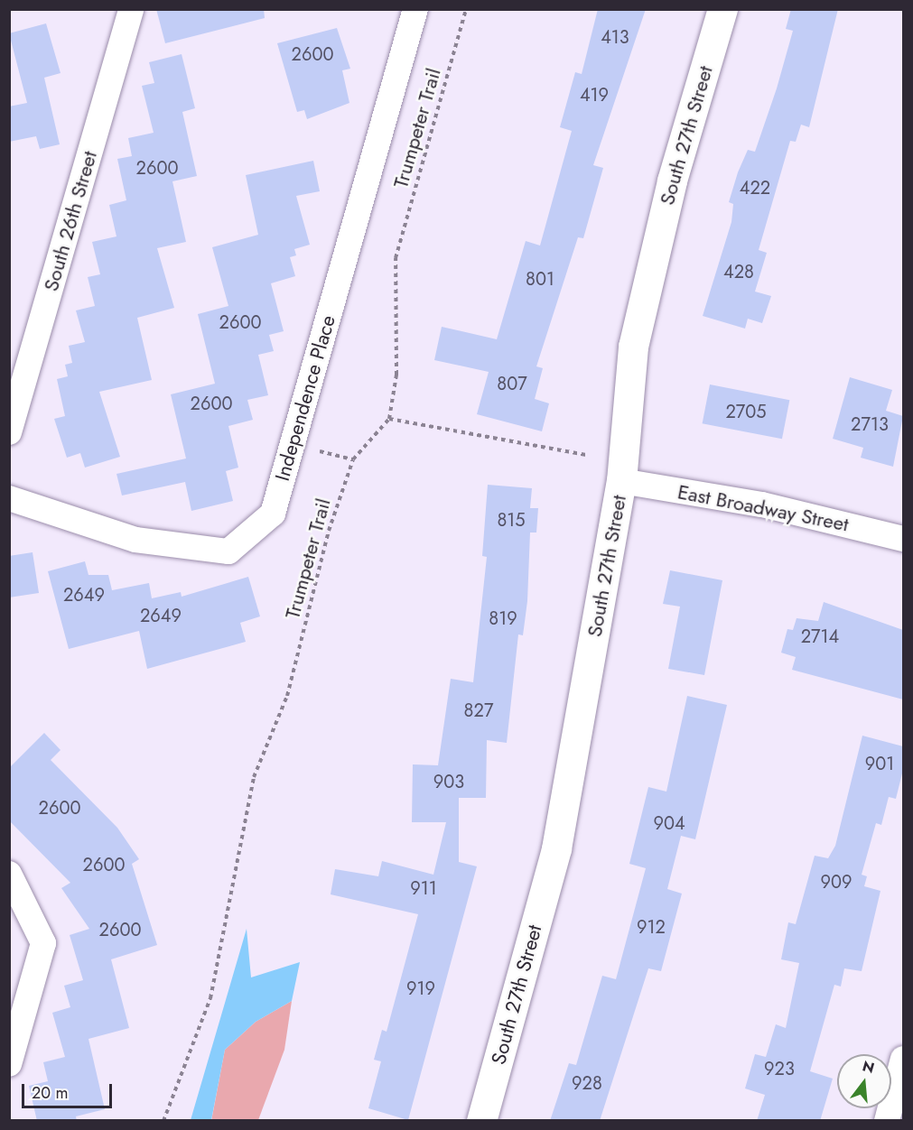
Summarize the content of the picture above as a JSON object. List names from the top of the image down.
{
  "streets": {
    "street": [
      "South 27th Street",
      "South 26th Street",
      "Independence Place",
      "East Broadway Street"
    ],
    "path": ["Trumpeter Trail"]
  },
  "crossings": [
    ["South 27th Street", "East Broadway Street"]
  ],
  "house_numbers": [
    "413",
    "2600",
    "419",
    "2600",
    "422",
    "428",
    "801",
    "2600",
    "807",
    "2600",
    "2705",
    "2713",
    "815",
    "2649",
    "2649",
    "819",
    "2714",
    "827",
    "901",
    "903",
    "2600",
    "904",
    "2600",
    "909",
    "911",
    "912",
    "2600",
    "919",
    "923",
    "928"
  ],
  "scale_bar": "20 m",
  "north": "top"
}
